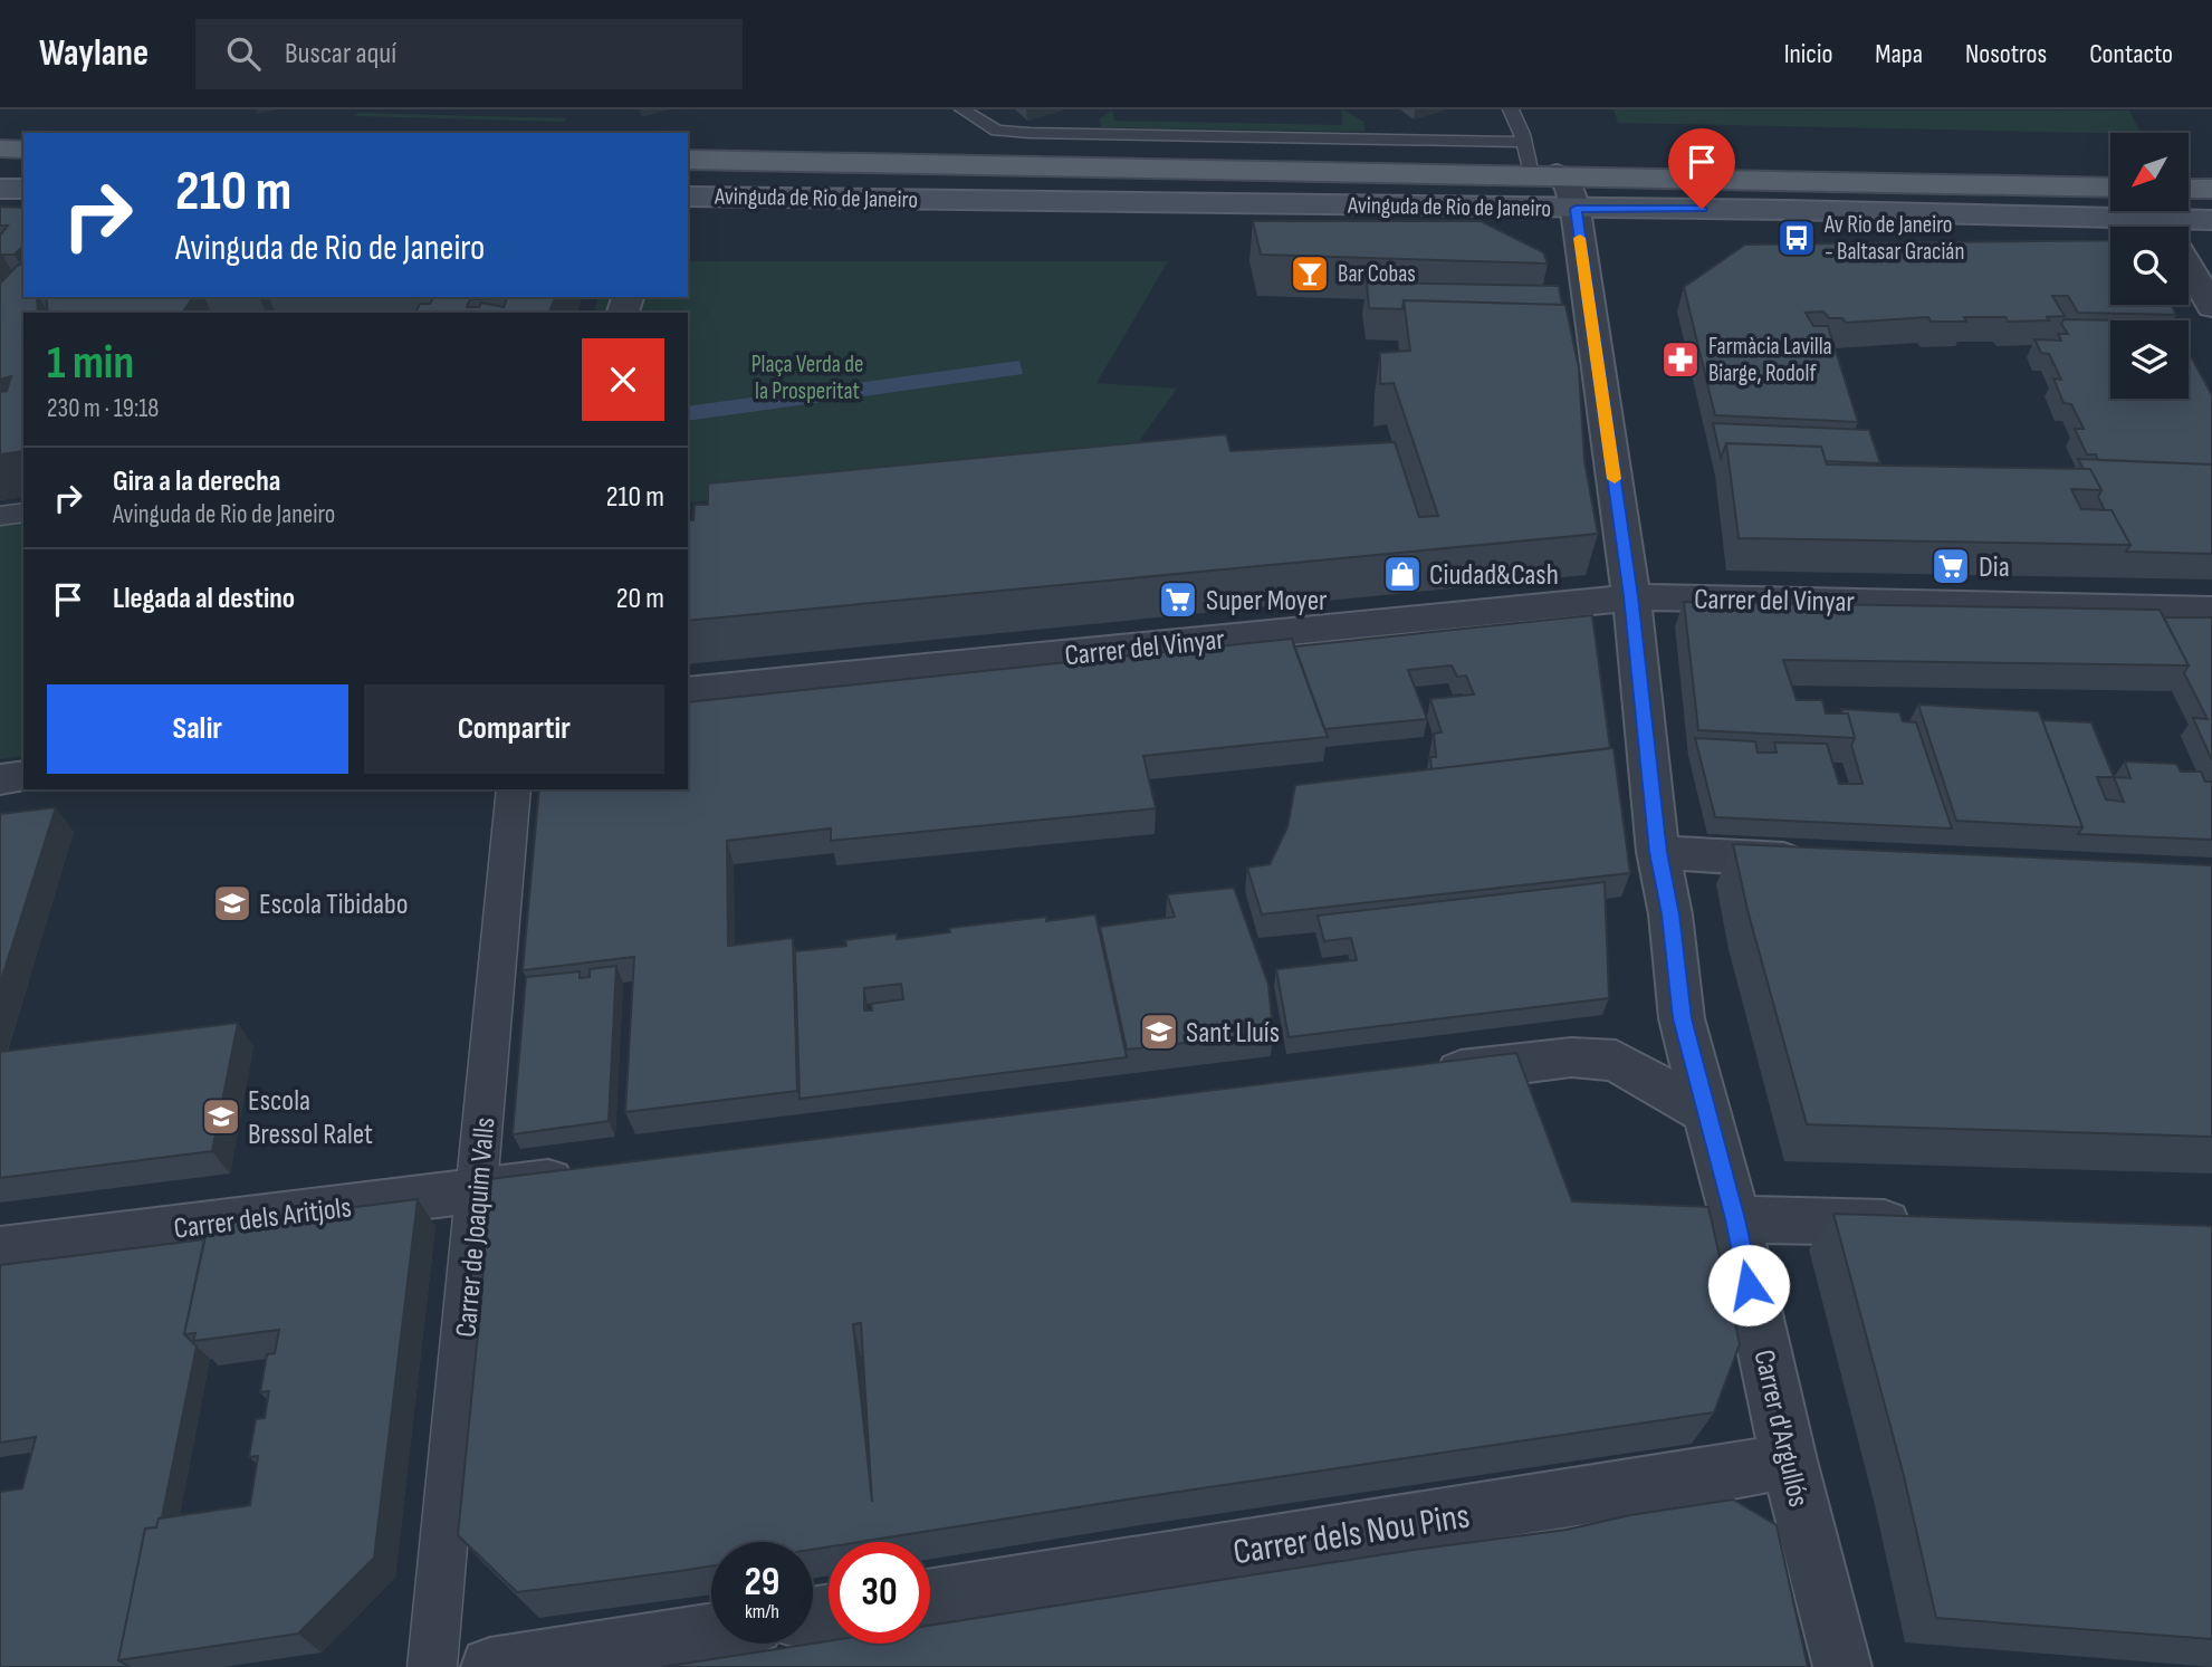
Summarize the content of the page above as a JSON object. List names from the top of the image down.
{
  "streets": {
    "main road": ["Avinguda de Rio de Janeiro"],
    "street": [
      "Carrer del Vinyar",
      "Carrer dels Aritjols",
      "Carrer de Joaquim Valls",
      "Carrer d'Argullós",
      "Carrer dels Nou Pins"
    ]
  },
  "crossings": [
    ["Avinguda de Rio de Janeiro", "Carrer d'Argullós"],
    ["Carrer del Vinyar", "Carrer d'Argullós"],
    ["Carrer dels Aritjols", "Carrer de Joaquim Valls"],
    ["Carrer d'Argullós", "Carrer dels Nou Pins"]
  ],
  "parks": ["Plaça Verda de la Prosperitat"],
  "places": {
    "bus stop": ["Av Rio de Janeiro - Baltasar Gracián"],
    "bar": ["Bar Cobas"],
    "pharmacy": ["Farmàcia Lavilla Biarge, Rodolf"],
    "supermarket": ["Dia", "Super Moyer"],
    "shop": ["Ciudad&Cash"],
    "school or university": ["Escola Tibidabo", "Sant Lluís", "Escola Bressol Ralet"]
  },
  "north": "bottom left",
  "page": {
    "header": "Waylane",
    "search": "Buscar aquí",
    "nav": [
      "Inicio",
      "Mapa",
      "Nosotros",
      "Contacto"
    ],
    "turn": ["210 m", "Avinguda de Rio de Janeiro"],
    "heading": ["1 min", "230 m · 19:18"],
    "list": [
      {
        "name": "Gira a la derecha",
        "note": "Avinguda de Rio de Janeiro",
        "value": "210 m"
      },
      {
        "name": "Llegada al destino",
        "value": "20 m"
      }
    ],
    "buttons": ["Salir", "Compartir"],
    "speed": "29 km/h",
    "limit": "30"
  }
}
